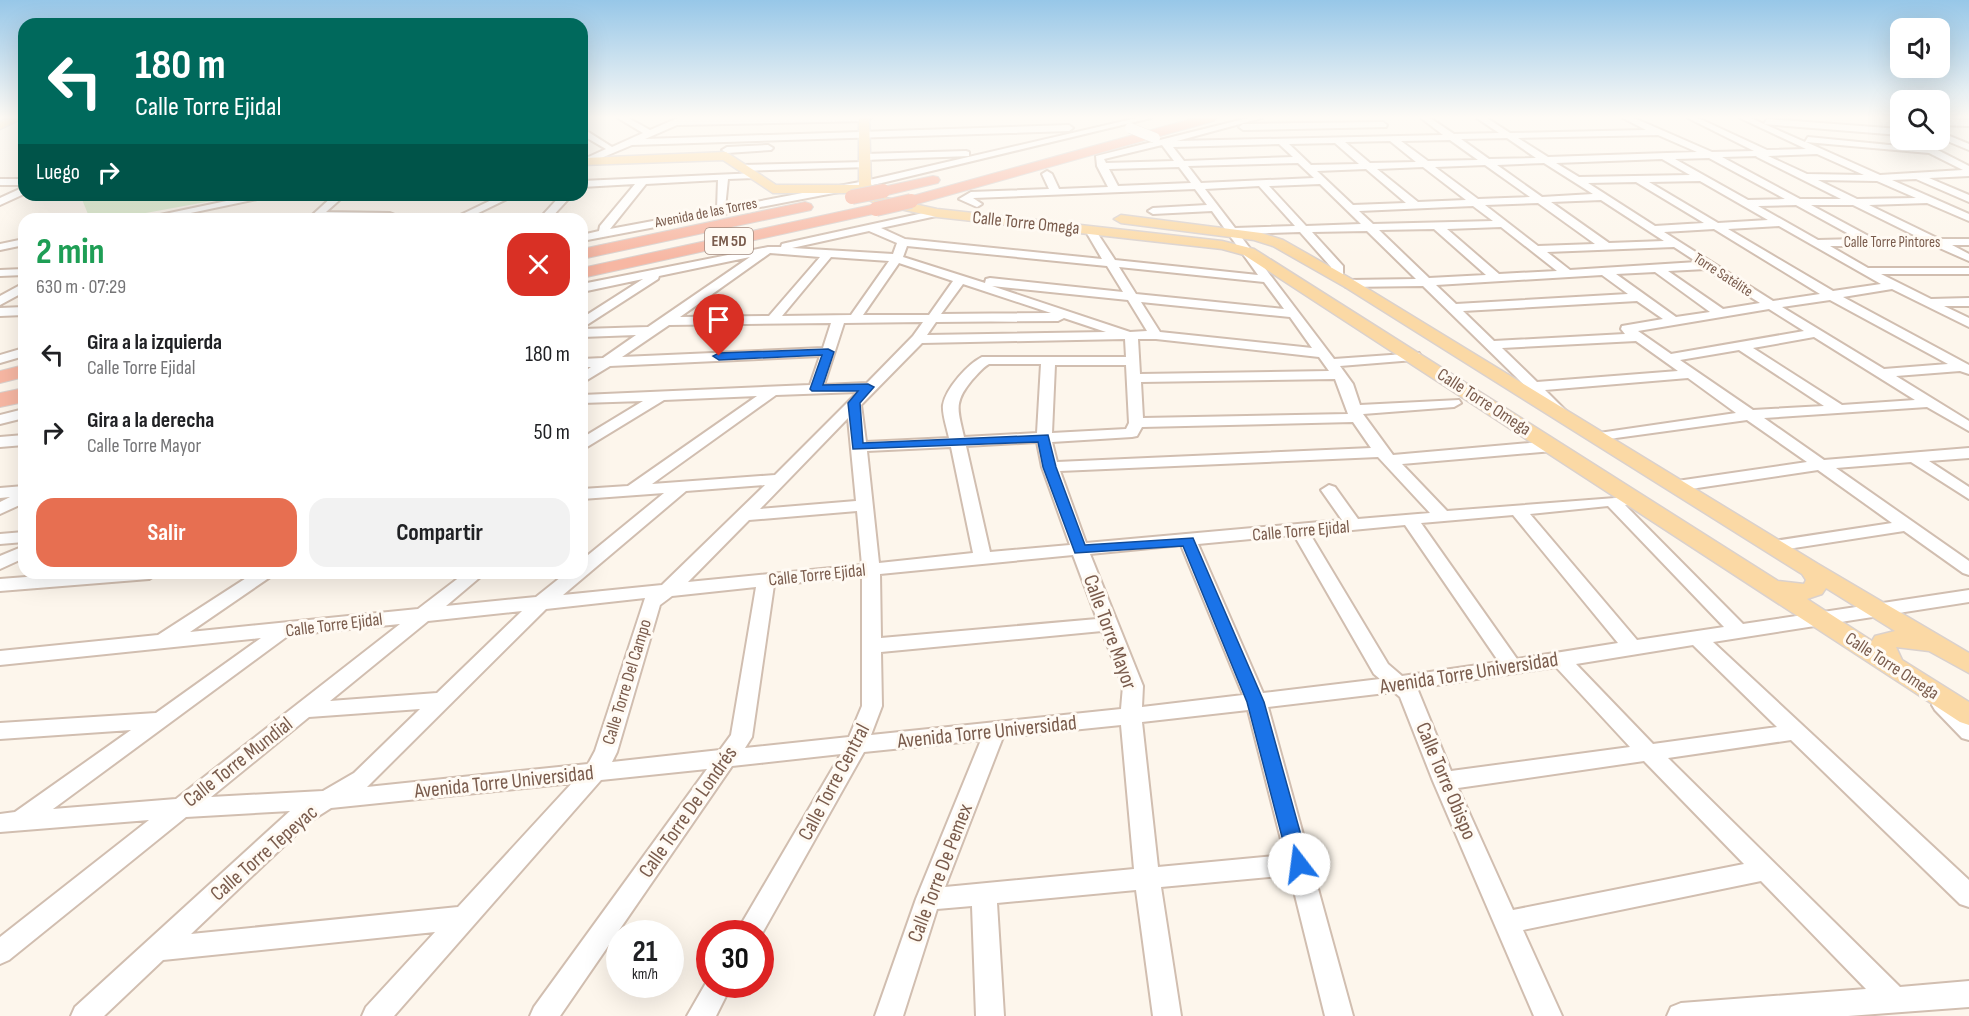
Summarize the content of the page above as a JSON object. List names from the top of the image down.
{
  "streets": {
    "highway": ["EM 5D"],
    "main road": ["Calle Torre Omega"],
    "street": [
      "Avenida de las Torres",
      "Calle Torre Pintores",
      "Torre Satélite",
      "Calle Torre Ejidal",
      "Calle Torre Mayor",
      "Avenida Torre Universidad",
      "Calle Torre Del Campo",
      "Calle Torre Mundial",
      "Calle Torre Obispo",
      "Calle Torre Central",
      "Calle Torre De Londrés",
      "Calle Torre Tepeyac",
      "Calle Torre De Pemex"
    ]
  },
  "crossings": [
    ["Calle Torre Omega", "EM 5D"],
    ["Calle Torre Omega", "Calle Torre Ejidal"],
    ["Calle Torre Omega", "Avenida Torre Universidad"],
    ["Calle Torre Ejidal", "Calle Torre Mayor"],
    ["Calle Torre Ejidal", "Calle Torre Del Campo"],
    ["Calle Torre Ejidal", "Calle Torre Mundial"],
    ["Calle Torre Ejidal", "Calle Torre Obispo"],
    ["Calle Torre Ejidal", "Calle Torre Central"],
    ["Calle Torre Ejidal", "Calle Torre De Londrés"],
    ["Calle Torre Ejidal", "Calle Torre Tepeyac"],
    ["Calle Torre Mayor", "Avenida Torre Universidad"],
    ["Avenida Torre Universidad", "Calle Torre Del Campo"],
    ["Avenida Torre Universidad", "Calle Torre Mundial"],
    ["Avenida Torre Universidad", "Calle Torre Obispo"],
    ["Avenida Torre Universidad", "Calle Torre Central"],
    ["Avenida Torre Universidad", "Calle Torre De Londrés"],
    ["Avenida Torre Universidad", "Calle Torre Tepeyac"],
    ["Avenida Torre Universidad", "Calle Torre De Pemex"],
    ["Calle Torre Del Campo", "Calle Torre Central"]
  ],
  "page": {
    "turn": ["180 m", "Calle Torre Ejidal"],
    "then": "Luego",
    "heading": ["2 min", "630 m · 07:29"],
    "list": [
      {
        "name": "Gira a la izquierda",
        "note": "Calle Torre Ejidal",
        "value": "180 m"
      },
      {
        "name": "Gira a la derecha",
        "note": "Calle Torre Mayor",
        "value": "50 m"
      }
    ],
    "buttons": ["Salir", "Compartir"],
    "speed": "21 km/h",
    "limit": "30"
  }
}
